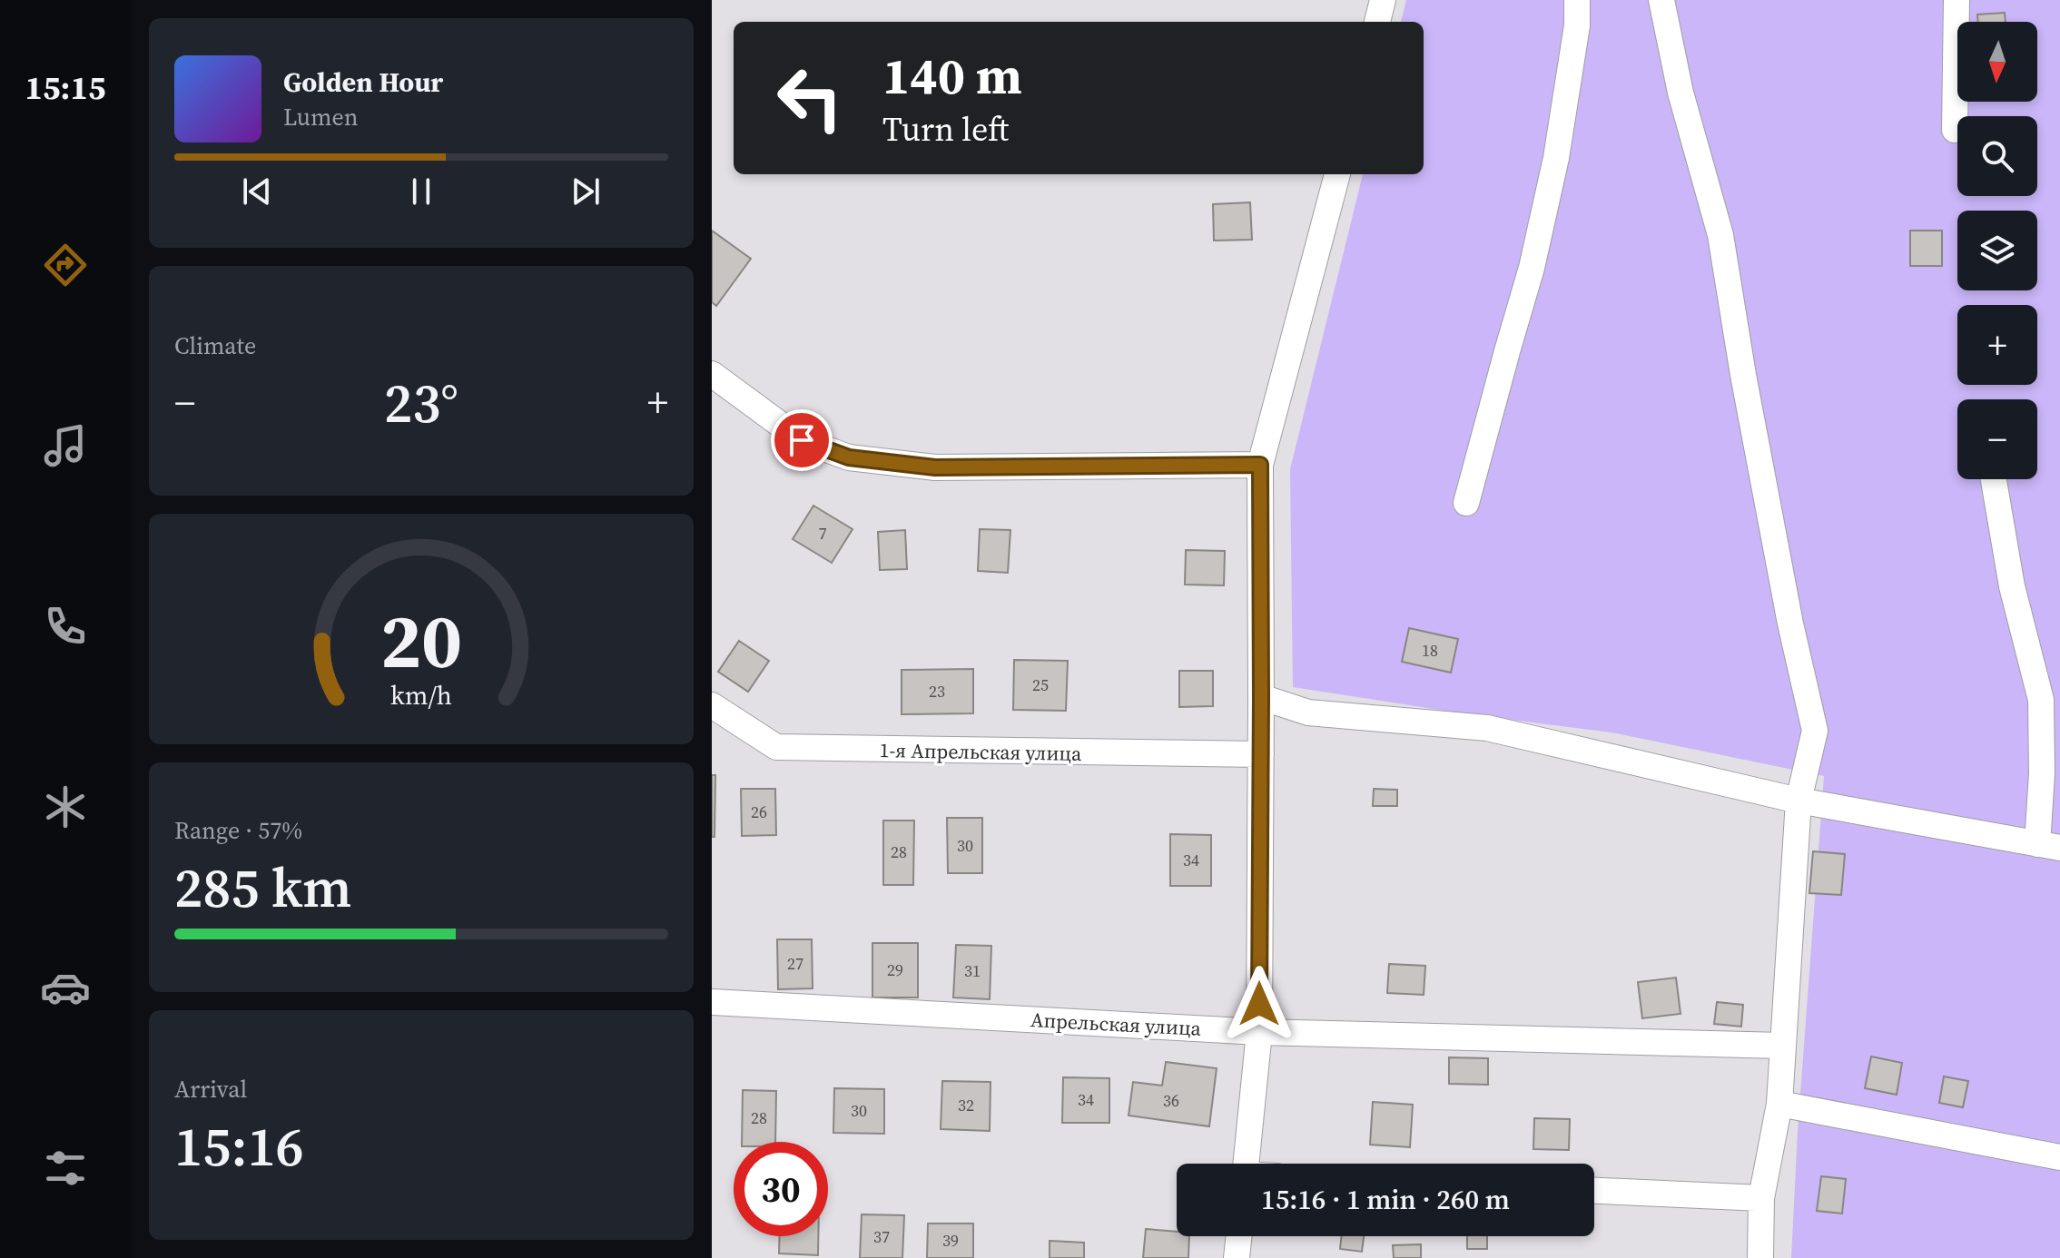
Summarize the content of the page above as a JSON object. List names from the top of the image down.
{
  "streets": {
    "street": ["1-я Апрельская улица", "Апрельская улица"]
  },
  "house_numbers": [
    "7",
    "18",
    "25",
    "23",
    "26",
    "30",
    "28",
    "34",
    "27",
    "29",
    "31",
    "34",
    "36",
    "32",
    "30",
    "28",
    "37",
    "39"
  ],
  "north": "bottom",
  "page": {
    "tabs": "15:15",
    "map_buttons": ["+", "−"],
    "turn": ["140 m", "Turn left"],
    "song": ["Golden Hour", "Lumen"],
    "tile": [
      "Climate",
      ["Range · 57%", "285 km"],
      ["Arrival", "15:16"]
    ],
    "heat": ["−", "23°", "+"],
    "limit": "30",
    "trip": "15:16 · 1 min · 260 m",
    "gauge": ["20", "km/h"]
  }
}
